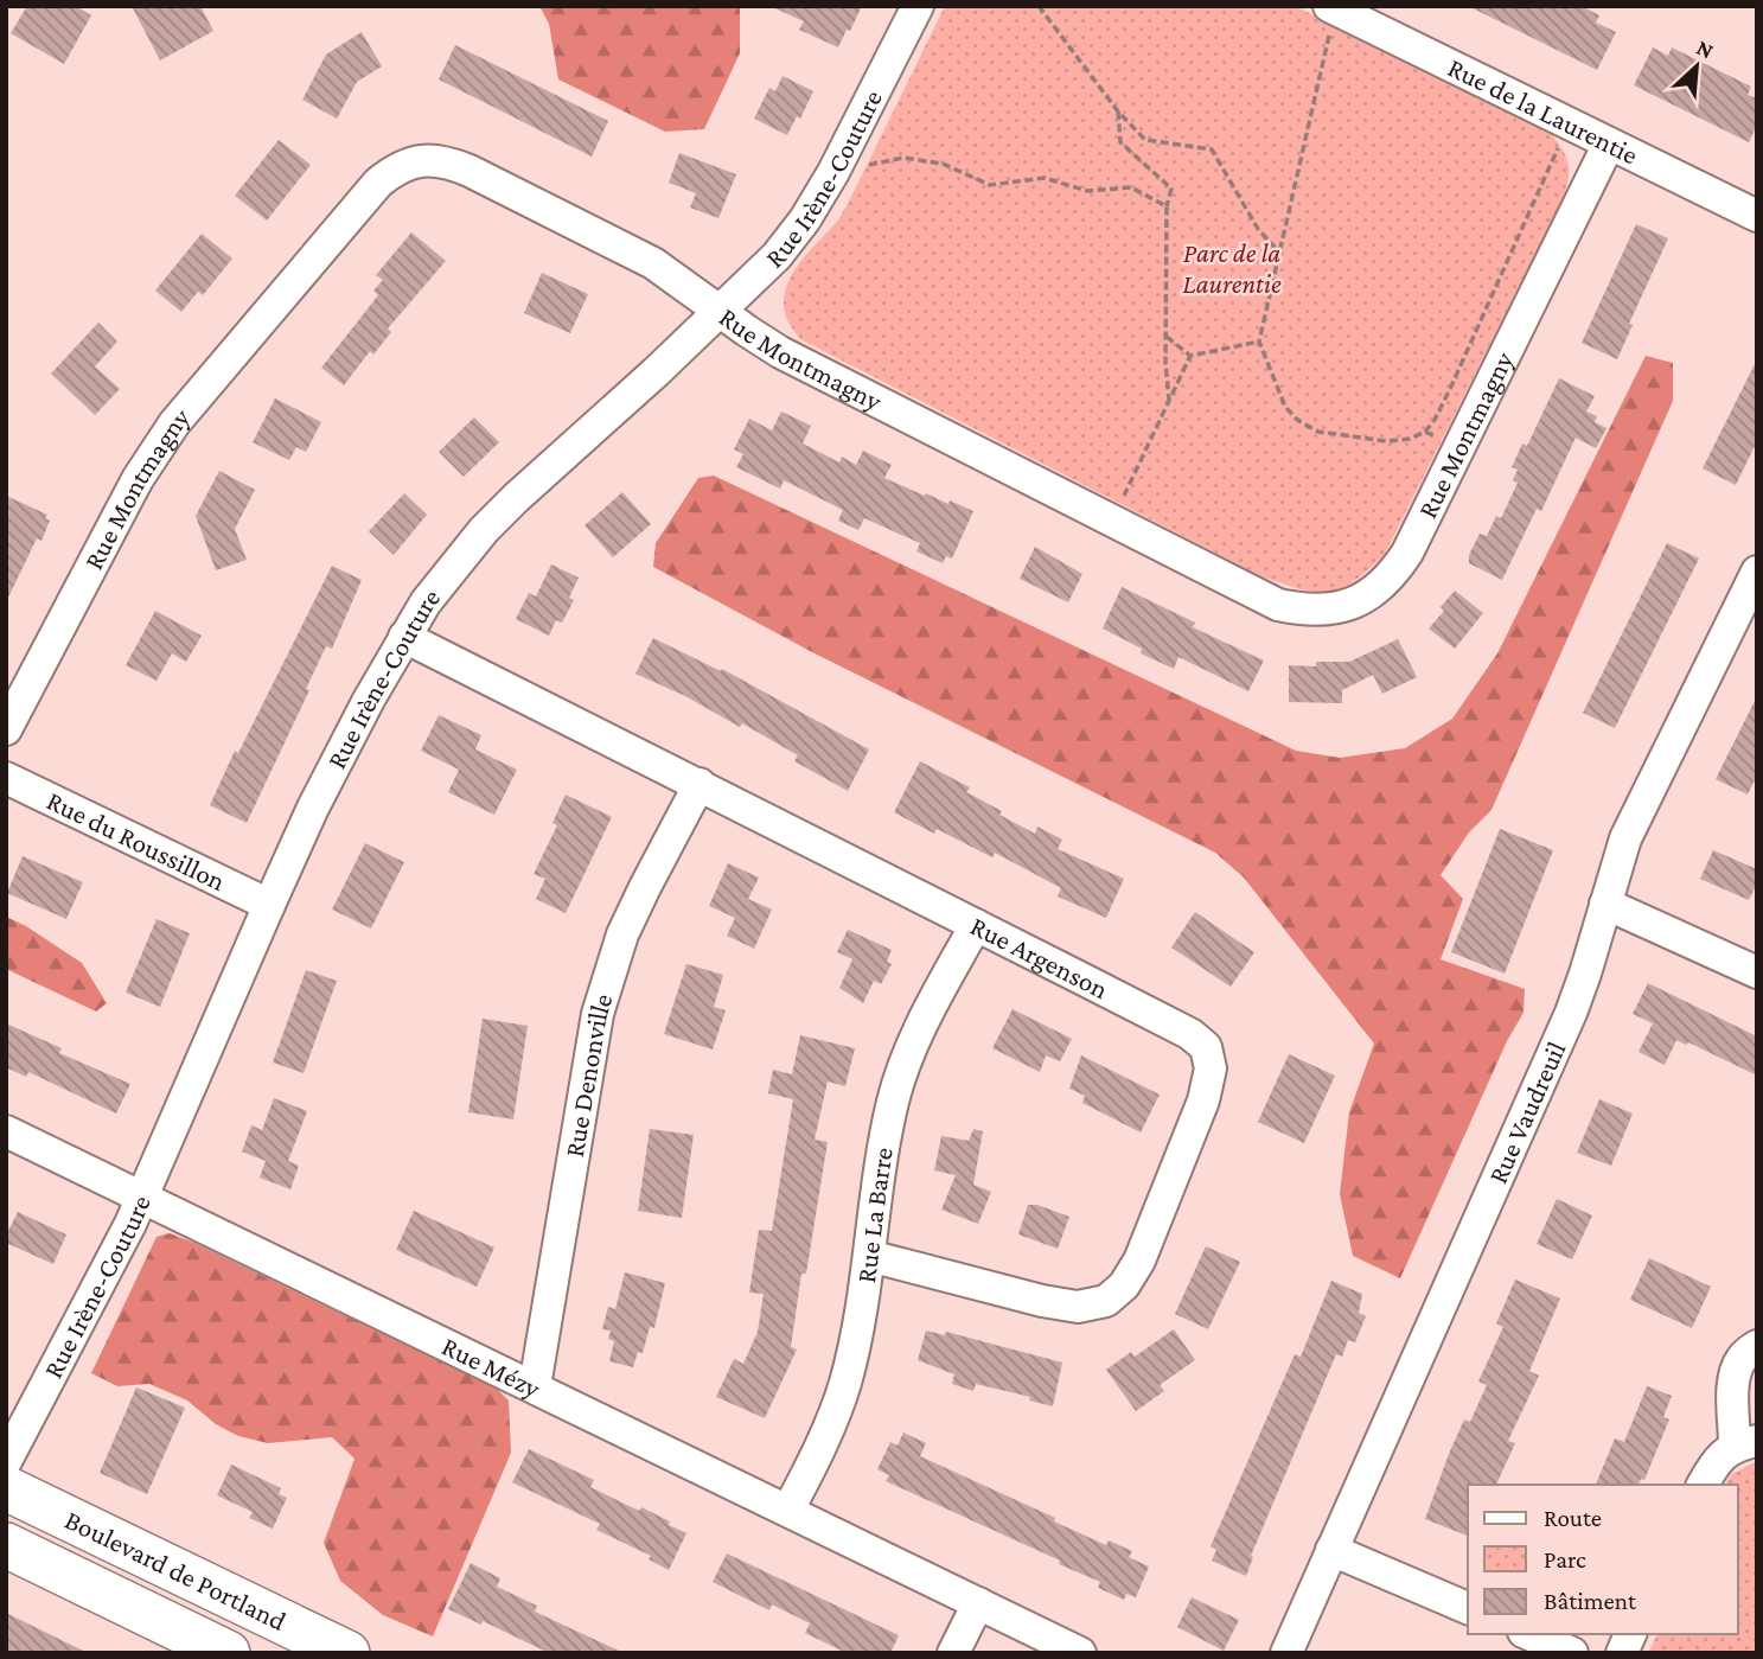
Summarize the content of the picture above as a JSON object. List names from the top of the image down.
{
  "streets": {
    "main road": ["Boulevard de Portland"],
    "street": [
      "Rue de la Laurentie",
      "Rue Irène-Couture",
      "Rue Montmagny",
      "Rue du Roussillon",
      "Rue Argenson",
      "Rue Denonville",
      "Rue Vaudreuil",
      "Rue La Barre",
      "Rue Mézy"
    ]
  },
  "crossings": [
    ["Rue de la Laurentie", "Rue Montmagny"],
    ["Rue Irène-Couture", "Rue Montmagny"],
    ["Rue Irène-Couture", "Rue du Roussillon"],
    ["Rue Irène-Couture", "Rue Argenson"],
    ["Rue Irène-Couture", "Rue Mézy"],
    ["Rue Argenson", "Rue Denonville"],
    ["Rue Argenson", "Rue La Barre"],
    ["Rue Denonville", "Rue Mézy"],
    ["Rue La Barre", "Rue Mézy"]
  ],
  "parks": ["Parc de la Laurentie"],
  "legend": ["Route", "Parc", "Bâtiment"],
  "north": "top right"
}
